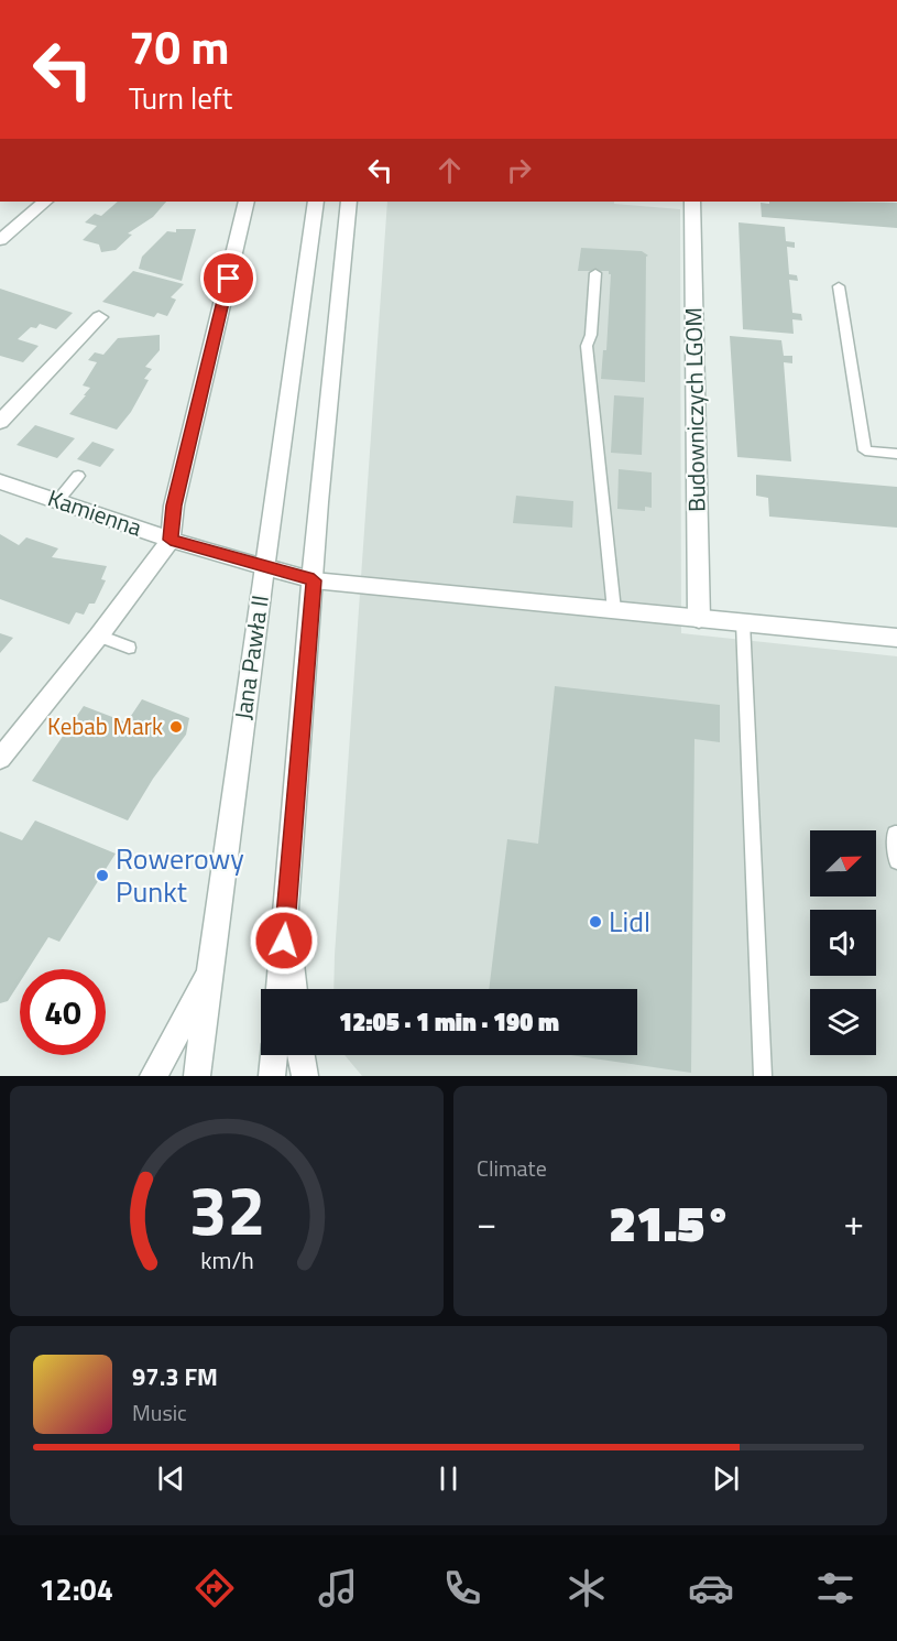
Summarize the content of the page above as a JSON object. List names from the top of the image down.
{
  "streets": {
    "street": ["Budowniczych LGOM", "Kamienna", "Jana Pawła II"]
  },
  "crossings": [
    ["Kamienna", "Jana Pawła II"]
  ],
  "places": ["Kebab Mark", "Rowerowy Punkt", "Lidl"],
  "north": "top right",
  "page": {
    "turn": ["70 m", "Turn left"],
    "limit": "40",
    "trip": "12:05 · 1 min · 190 m",
    "tile": "Climate",
    "heat": ["−", "21.5°", "+"],
    "song": ["97.3 FM", "Music"],
    "tabs": "12:04",
    "gauge": ["32", "km/h"]
  }
}
